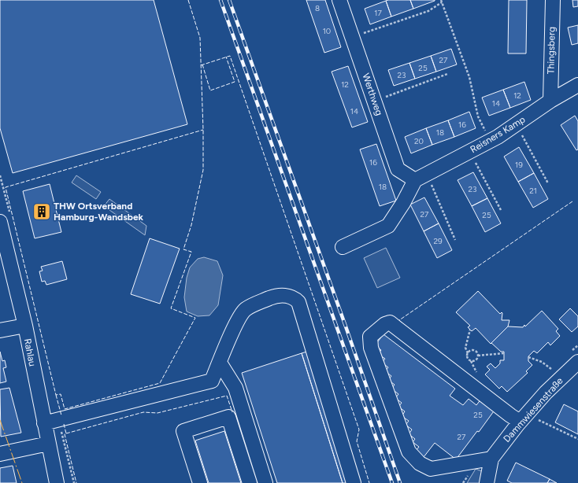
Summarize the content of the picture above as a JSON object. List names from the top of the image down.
{
  "streets": {
    "street": [
      "Thingsberg",
      "Werthweg",
      "Reisners Kamp",
      "Rahlau",
      "Dammwiesenstraße"
    ]
  },
  "crossings": [
    ["Thingsberg", "Reisners Kamp"],
    ["Werthweg", "Reisners Kamp"]
  ],
  "places": {
    "building": ["THW Ortsverband Hamburg-Wandsbek"]
  },
  "house_numbers": [
    "8",
    "17",
    "10",
    "27",
    "25",
    "23",
    "12",
    "12",
    "14",
    "14",
    "16",
    "18",
    "20",
    "16",
    "19",
    "18",
    "23",
    "21",
    "27",
    "25",
    "29",
    "25",
    "27"
  ]
}
